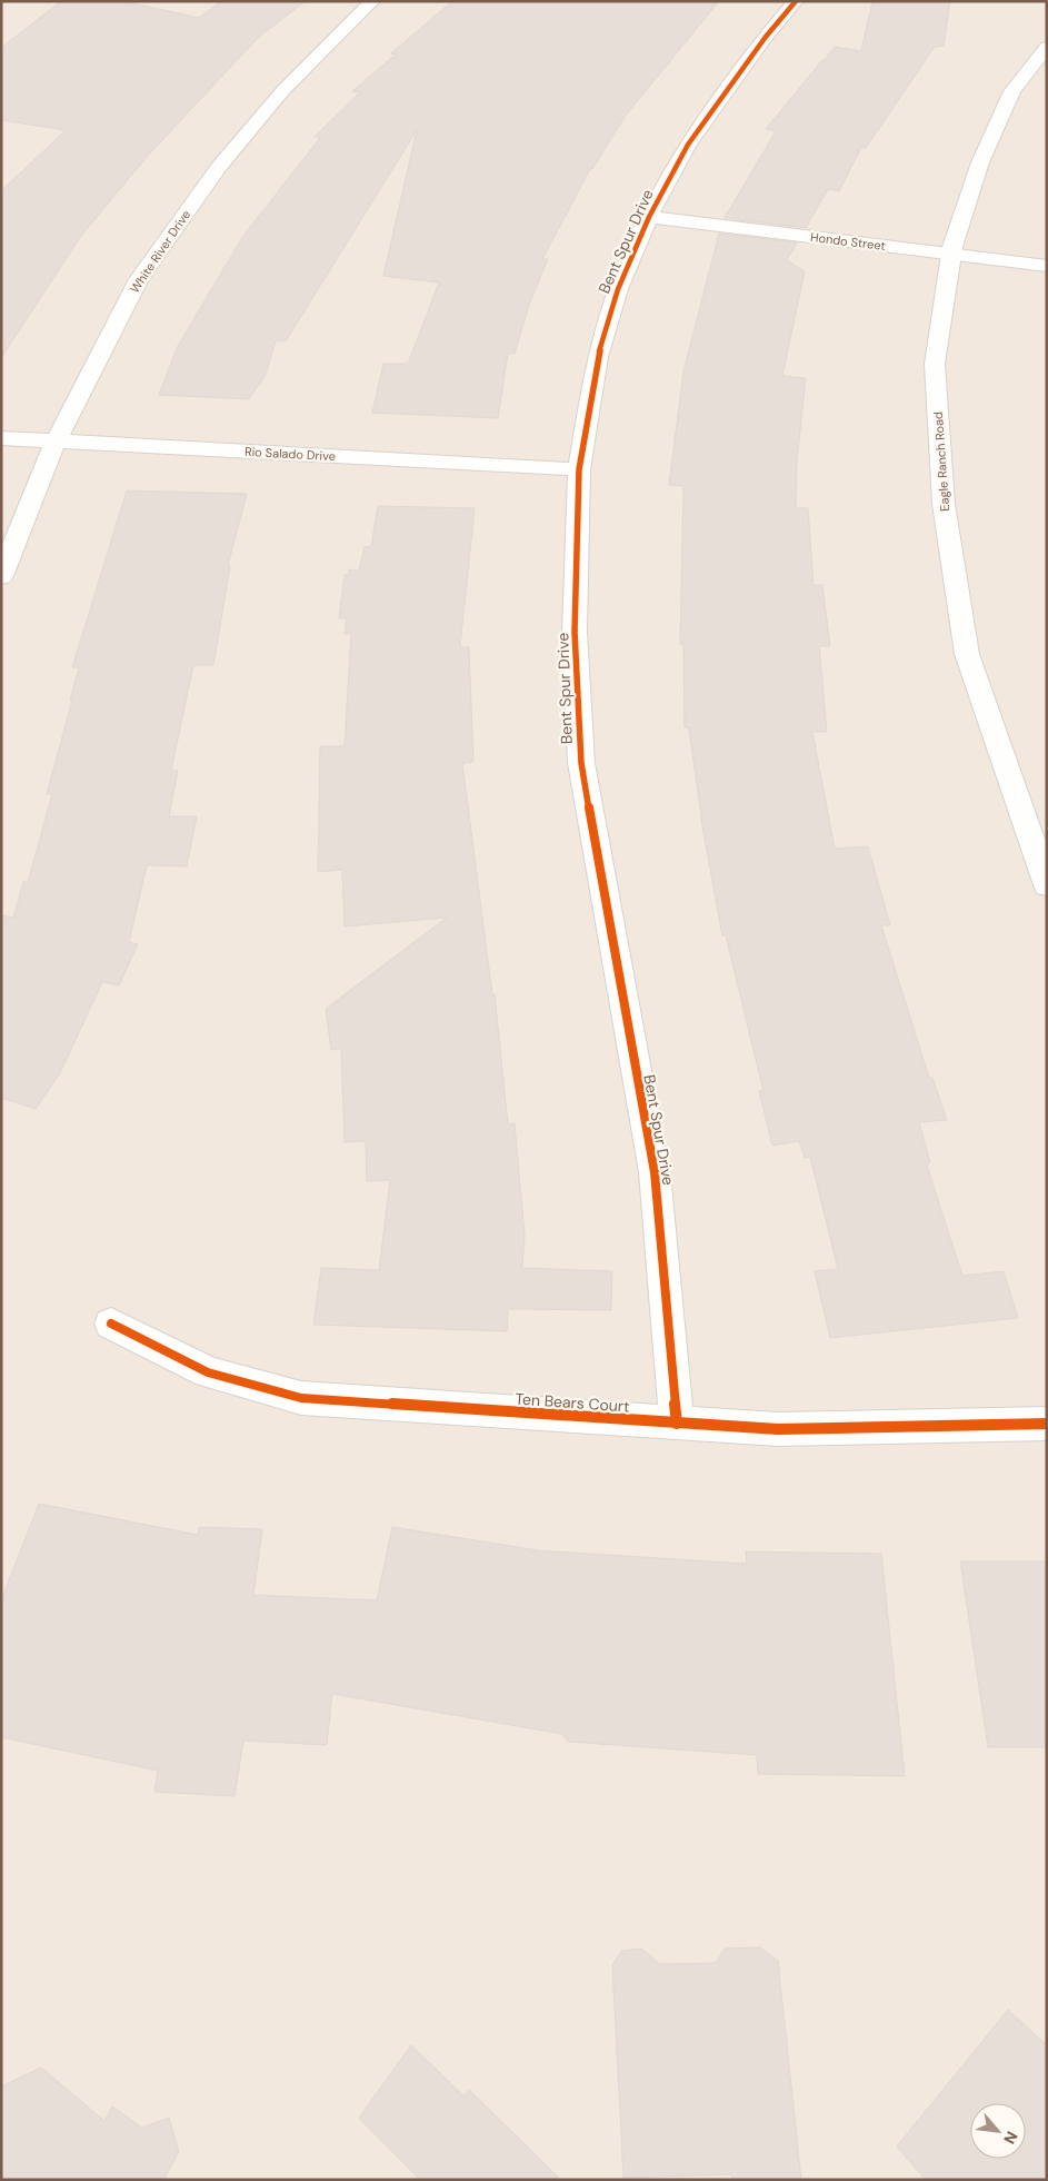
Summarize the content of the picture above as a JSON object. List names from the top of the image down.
{
  "streets": {
    "street": [
      "Bent Spur Drive",
      "Hondo Street",
      "White River Drive",
      "Rio Salado Drive",
      "Eagle Ranch Road",
      "Ten Bears Court"
    ]
  },
  "crossings": [
    ["Bent Spur Drive", "Hondo Street"],
    ["Bent Spur Drive", "Rio Salado Drive"],
    ["Bent Spur Drive", "Ten Bears Court"],
    ["Hondo Street", "Eagle Ranch Road"],
    ["White River Drive", "Rio Salado Drive"]
  ],
  "north": "bottom right"
}
